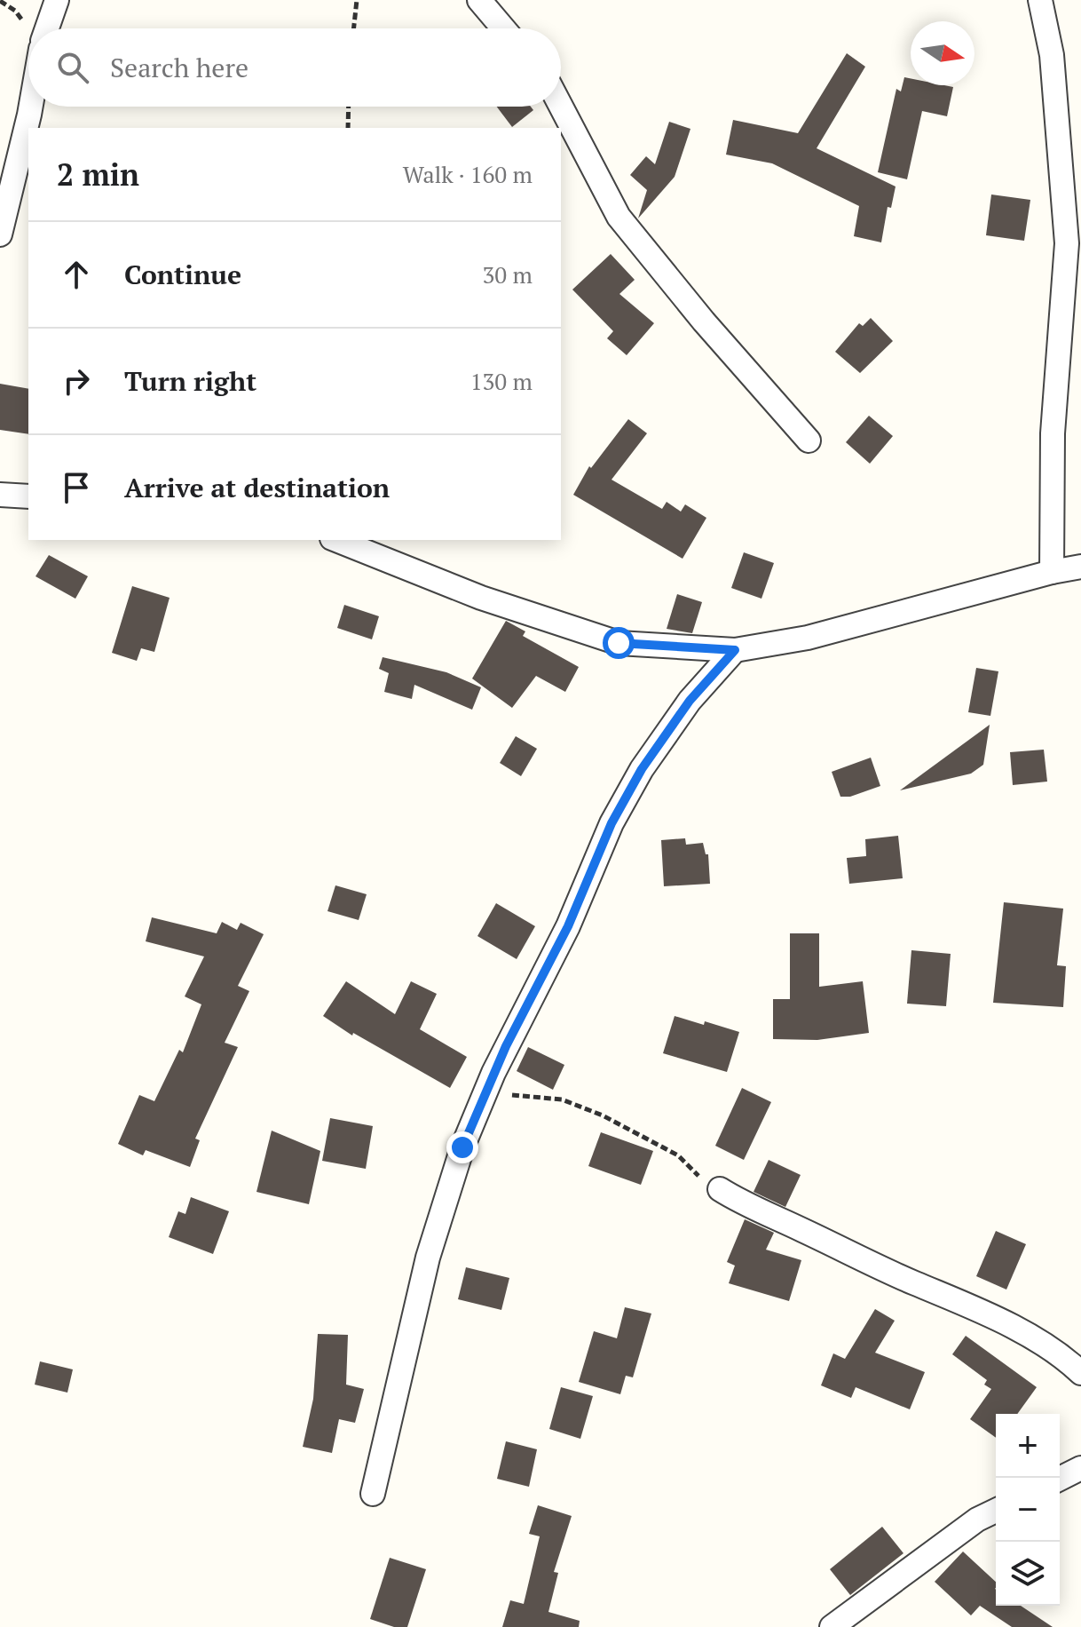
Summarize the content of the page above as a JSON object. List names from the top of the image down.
{
  "north": "right",
  "page": {
    "search": "Search here",
    "heading": ["2 min", "Walk · 160 m"],
    "list": [
      ["Continue", "30 m"],
      ["Turn right", "130 m"],
      "Arrive at destination"
    ],
    "map_buttons": ["+", "−"]
  }
}
